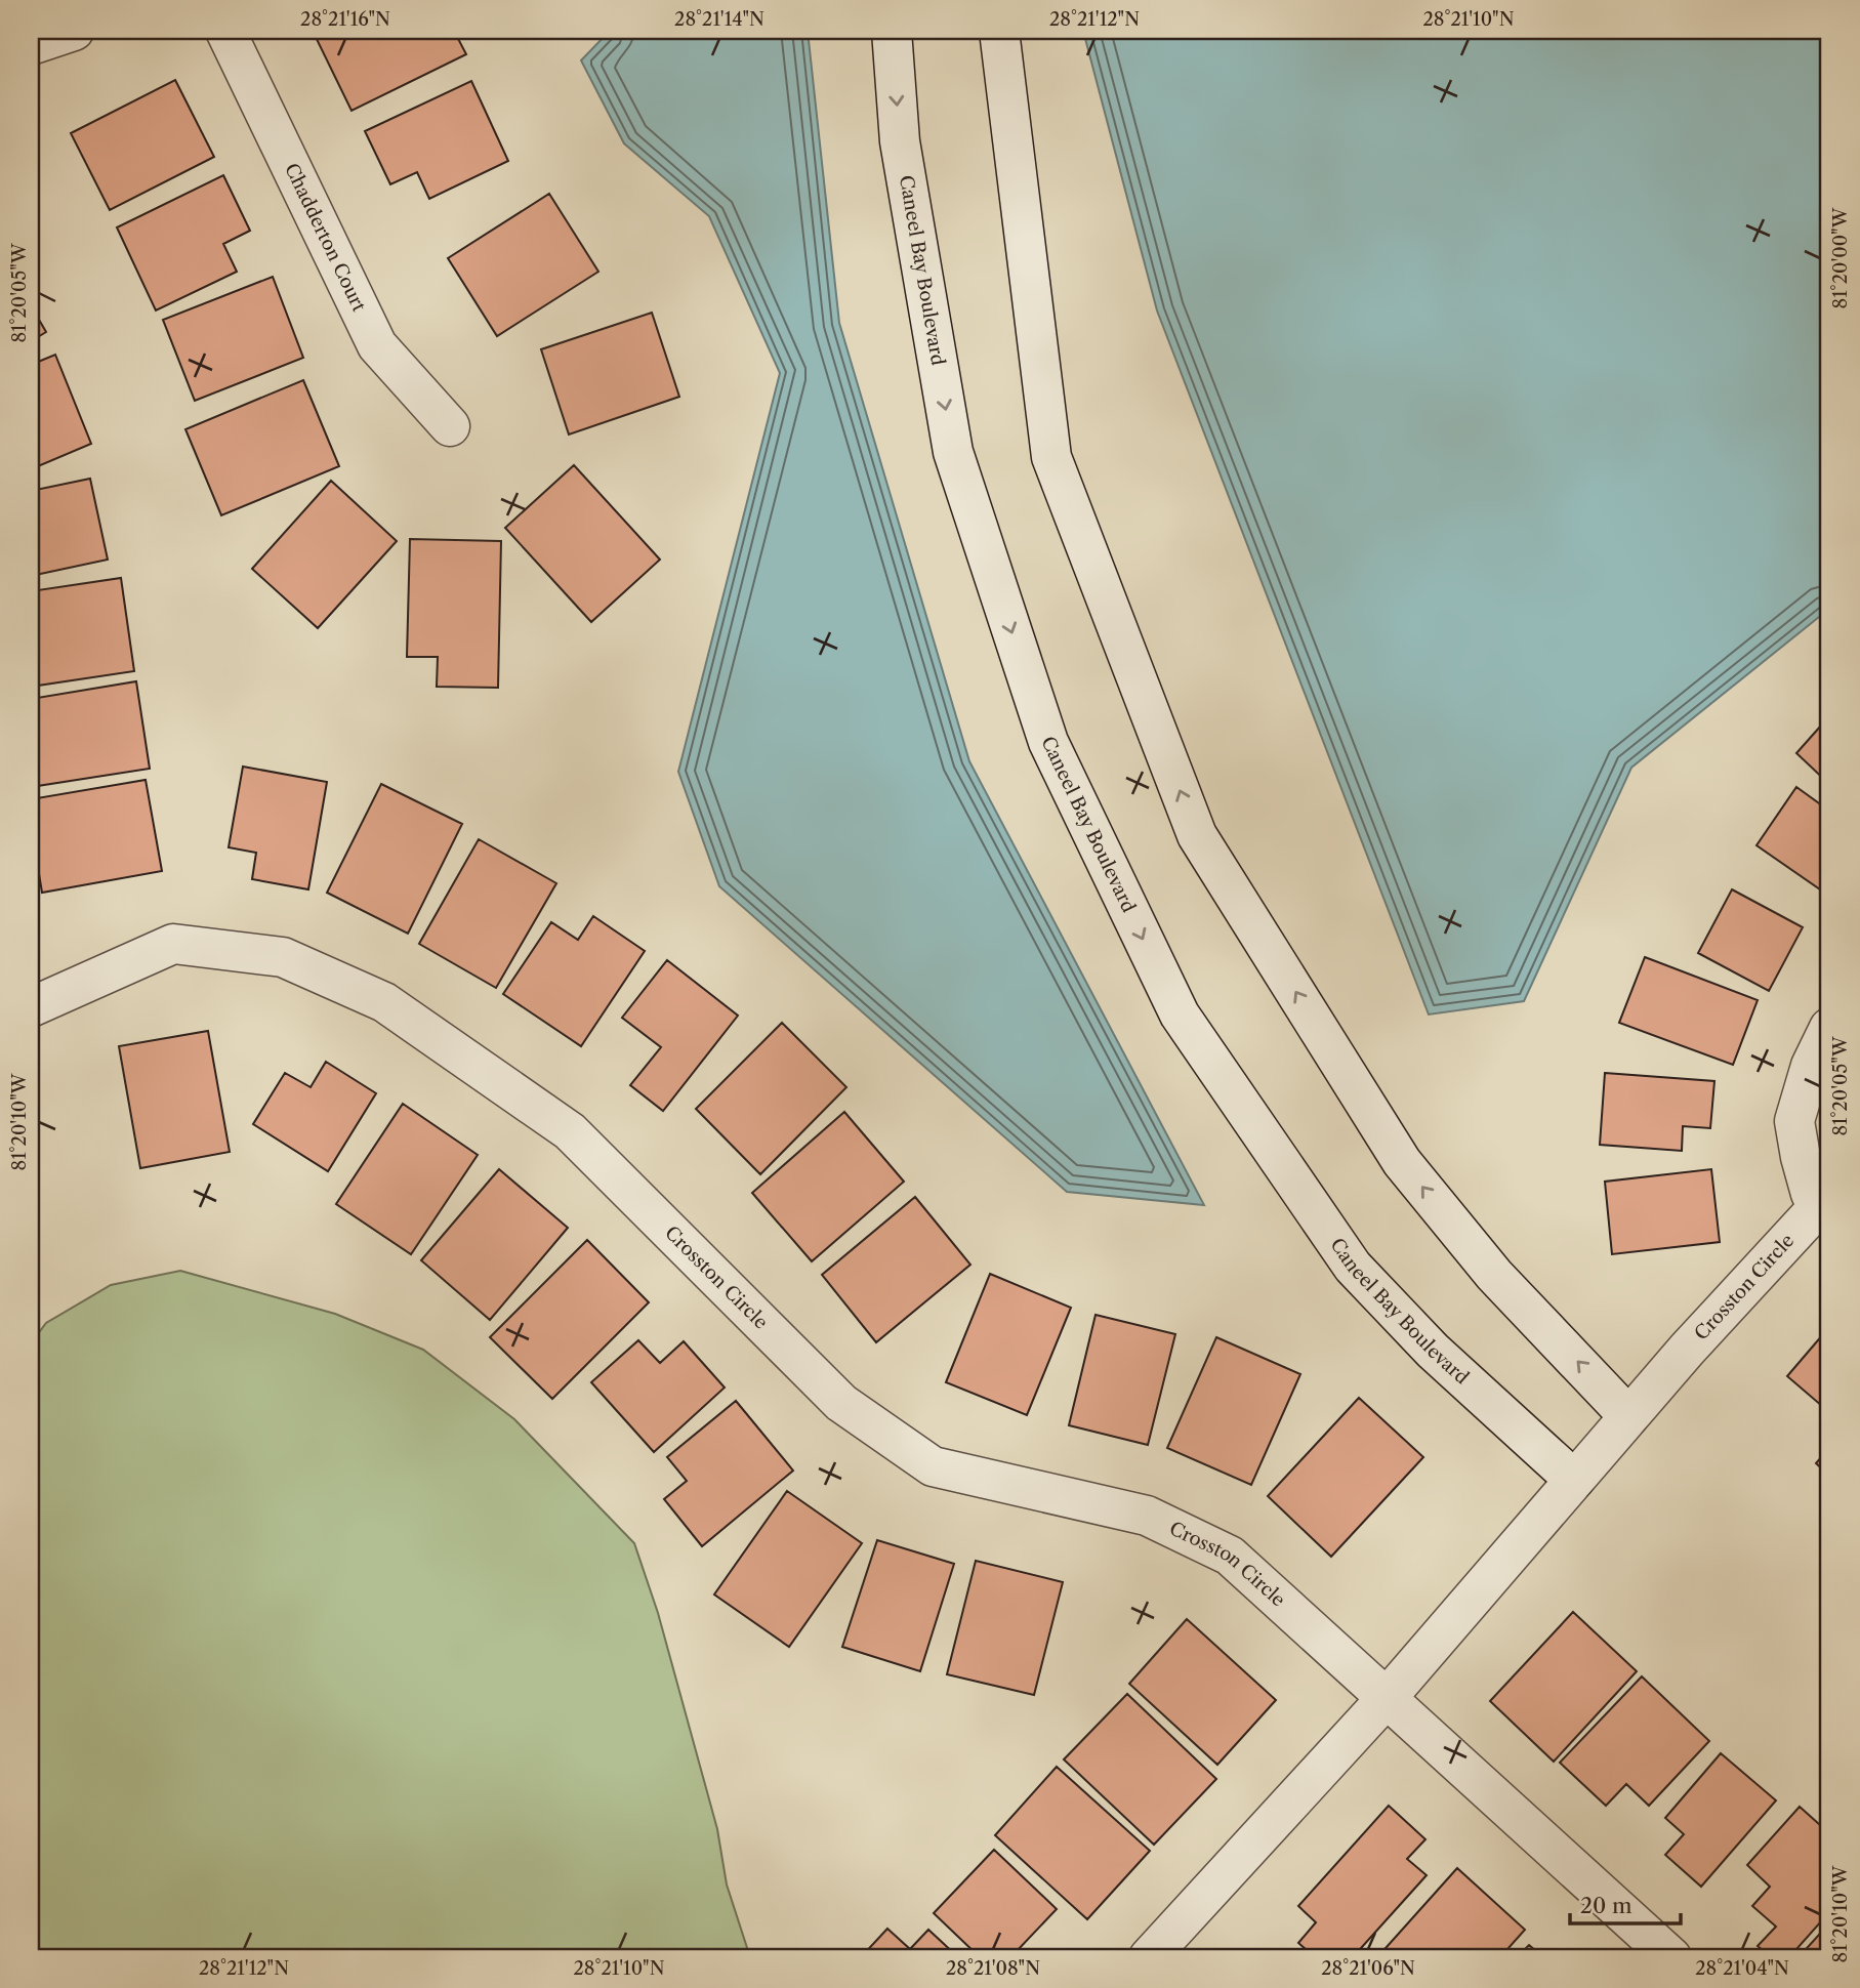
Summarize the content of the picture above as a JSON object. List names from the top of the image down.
{
  "streets": {
    "street": ["Chadderton Court", "Caneel Bay Boulevard", "Crosston Circle"]
  },
  "crossings": [
    ["Caneel Bay Boulevard", "Crosston Circle"]
  ],
  "scale_bar": "20 m",
  "coordinates": [
    "28°21'16\"N",
    "28°21'14\"N",
    "28°21'12\"N",
    "28°21'10\"N",
    "81°20'00\"W",
    "81°20'05\"W",
    "81°20'10\"W",
    "28°21'08\"N",
    "28°21'06\"N",
    "28°21'04\"N"
  ]
}
